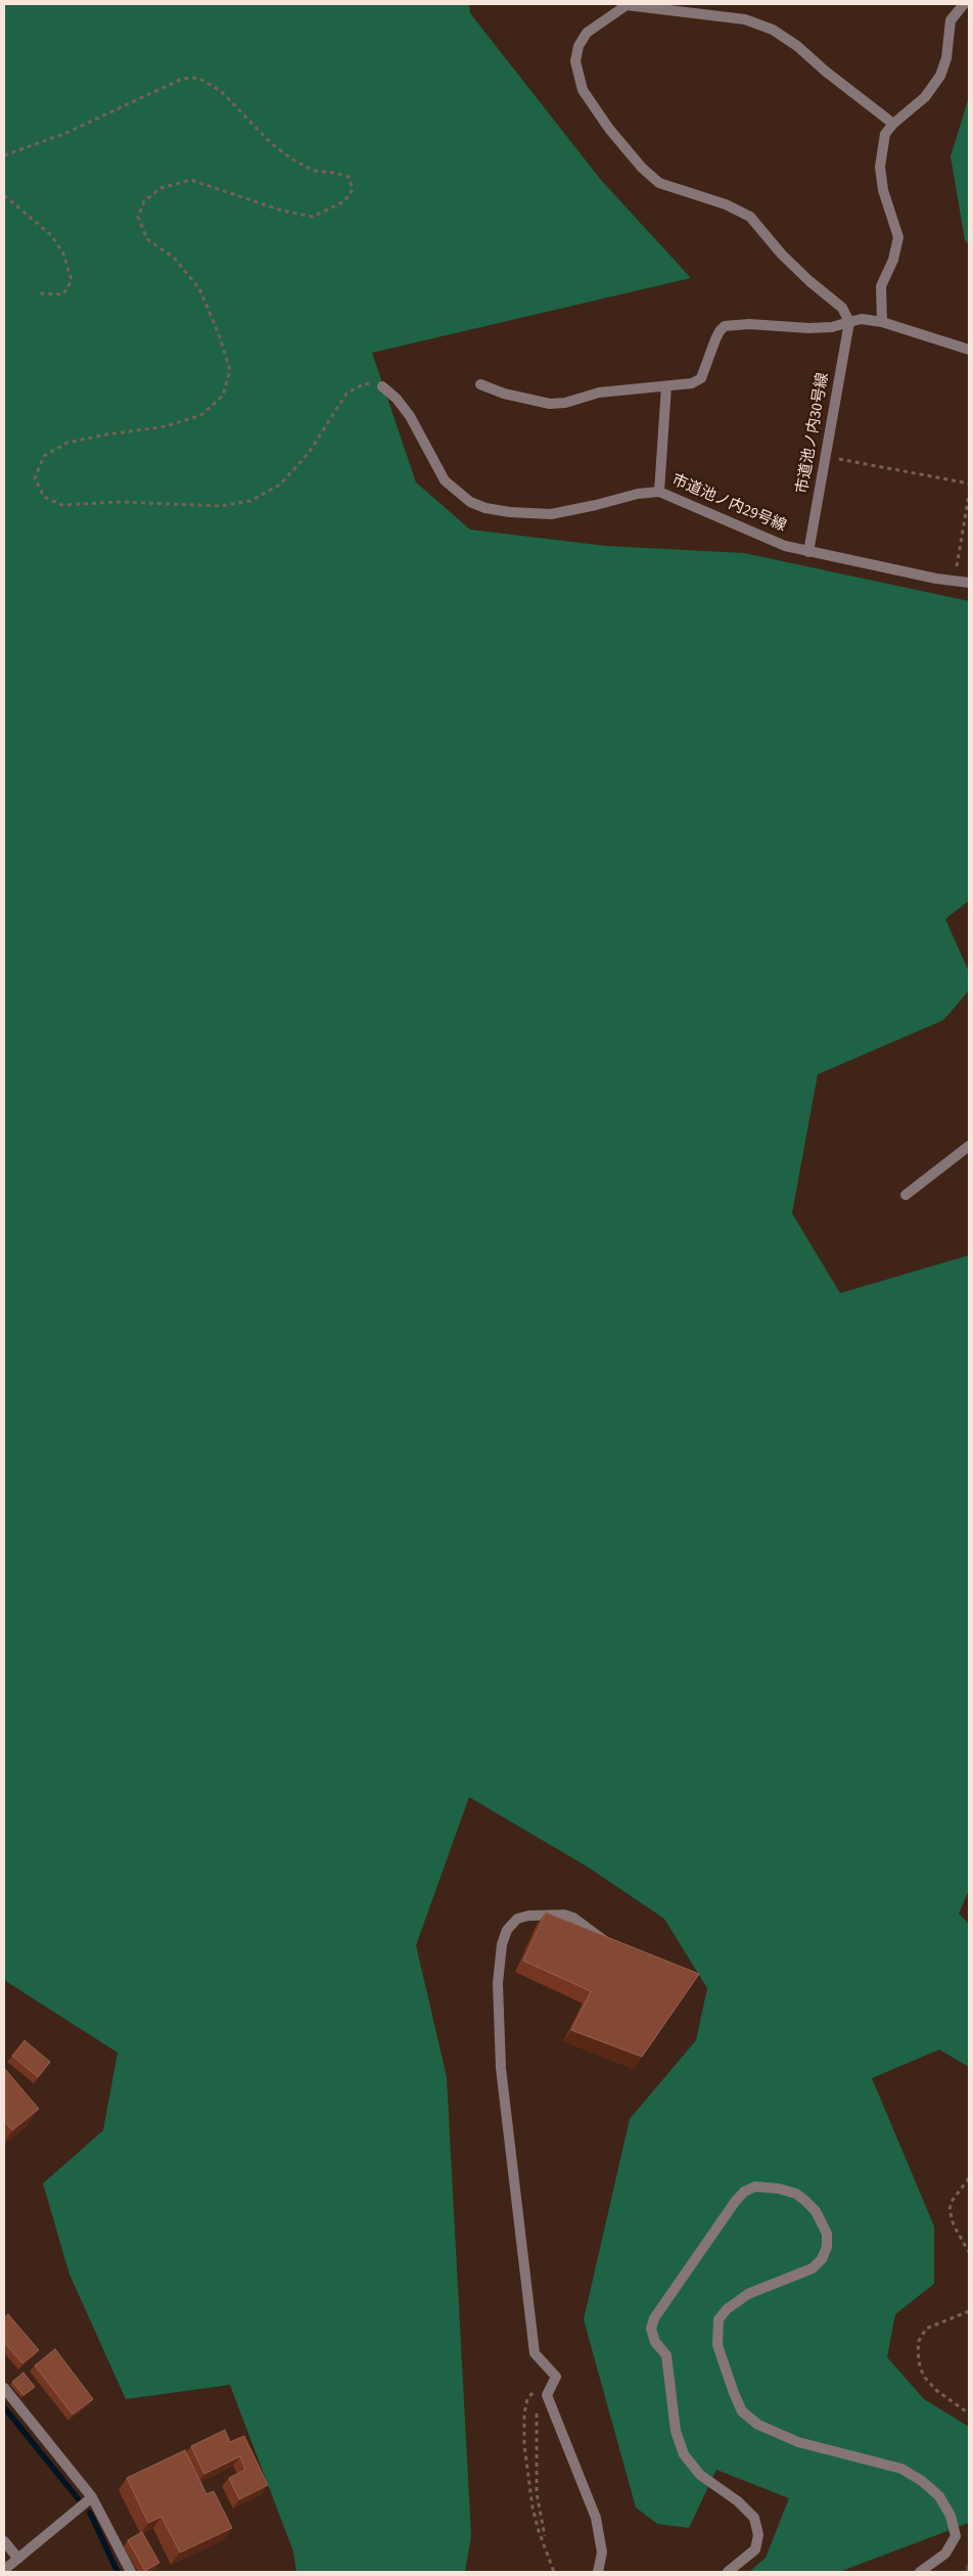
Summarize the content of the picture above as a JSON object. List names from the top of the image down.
{
  "streets": {
    "street": ["市道池ノ内30号線", "市道池ノ内29号線"]
  },
  "crossings": [
    ["市道池ノ内30号線", "市道池ノ内29号線"]
  ]
}
